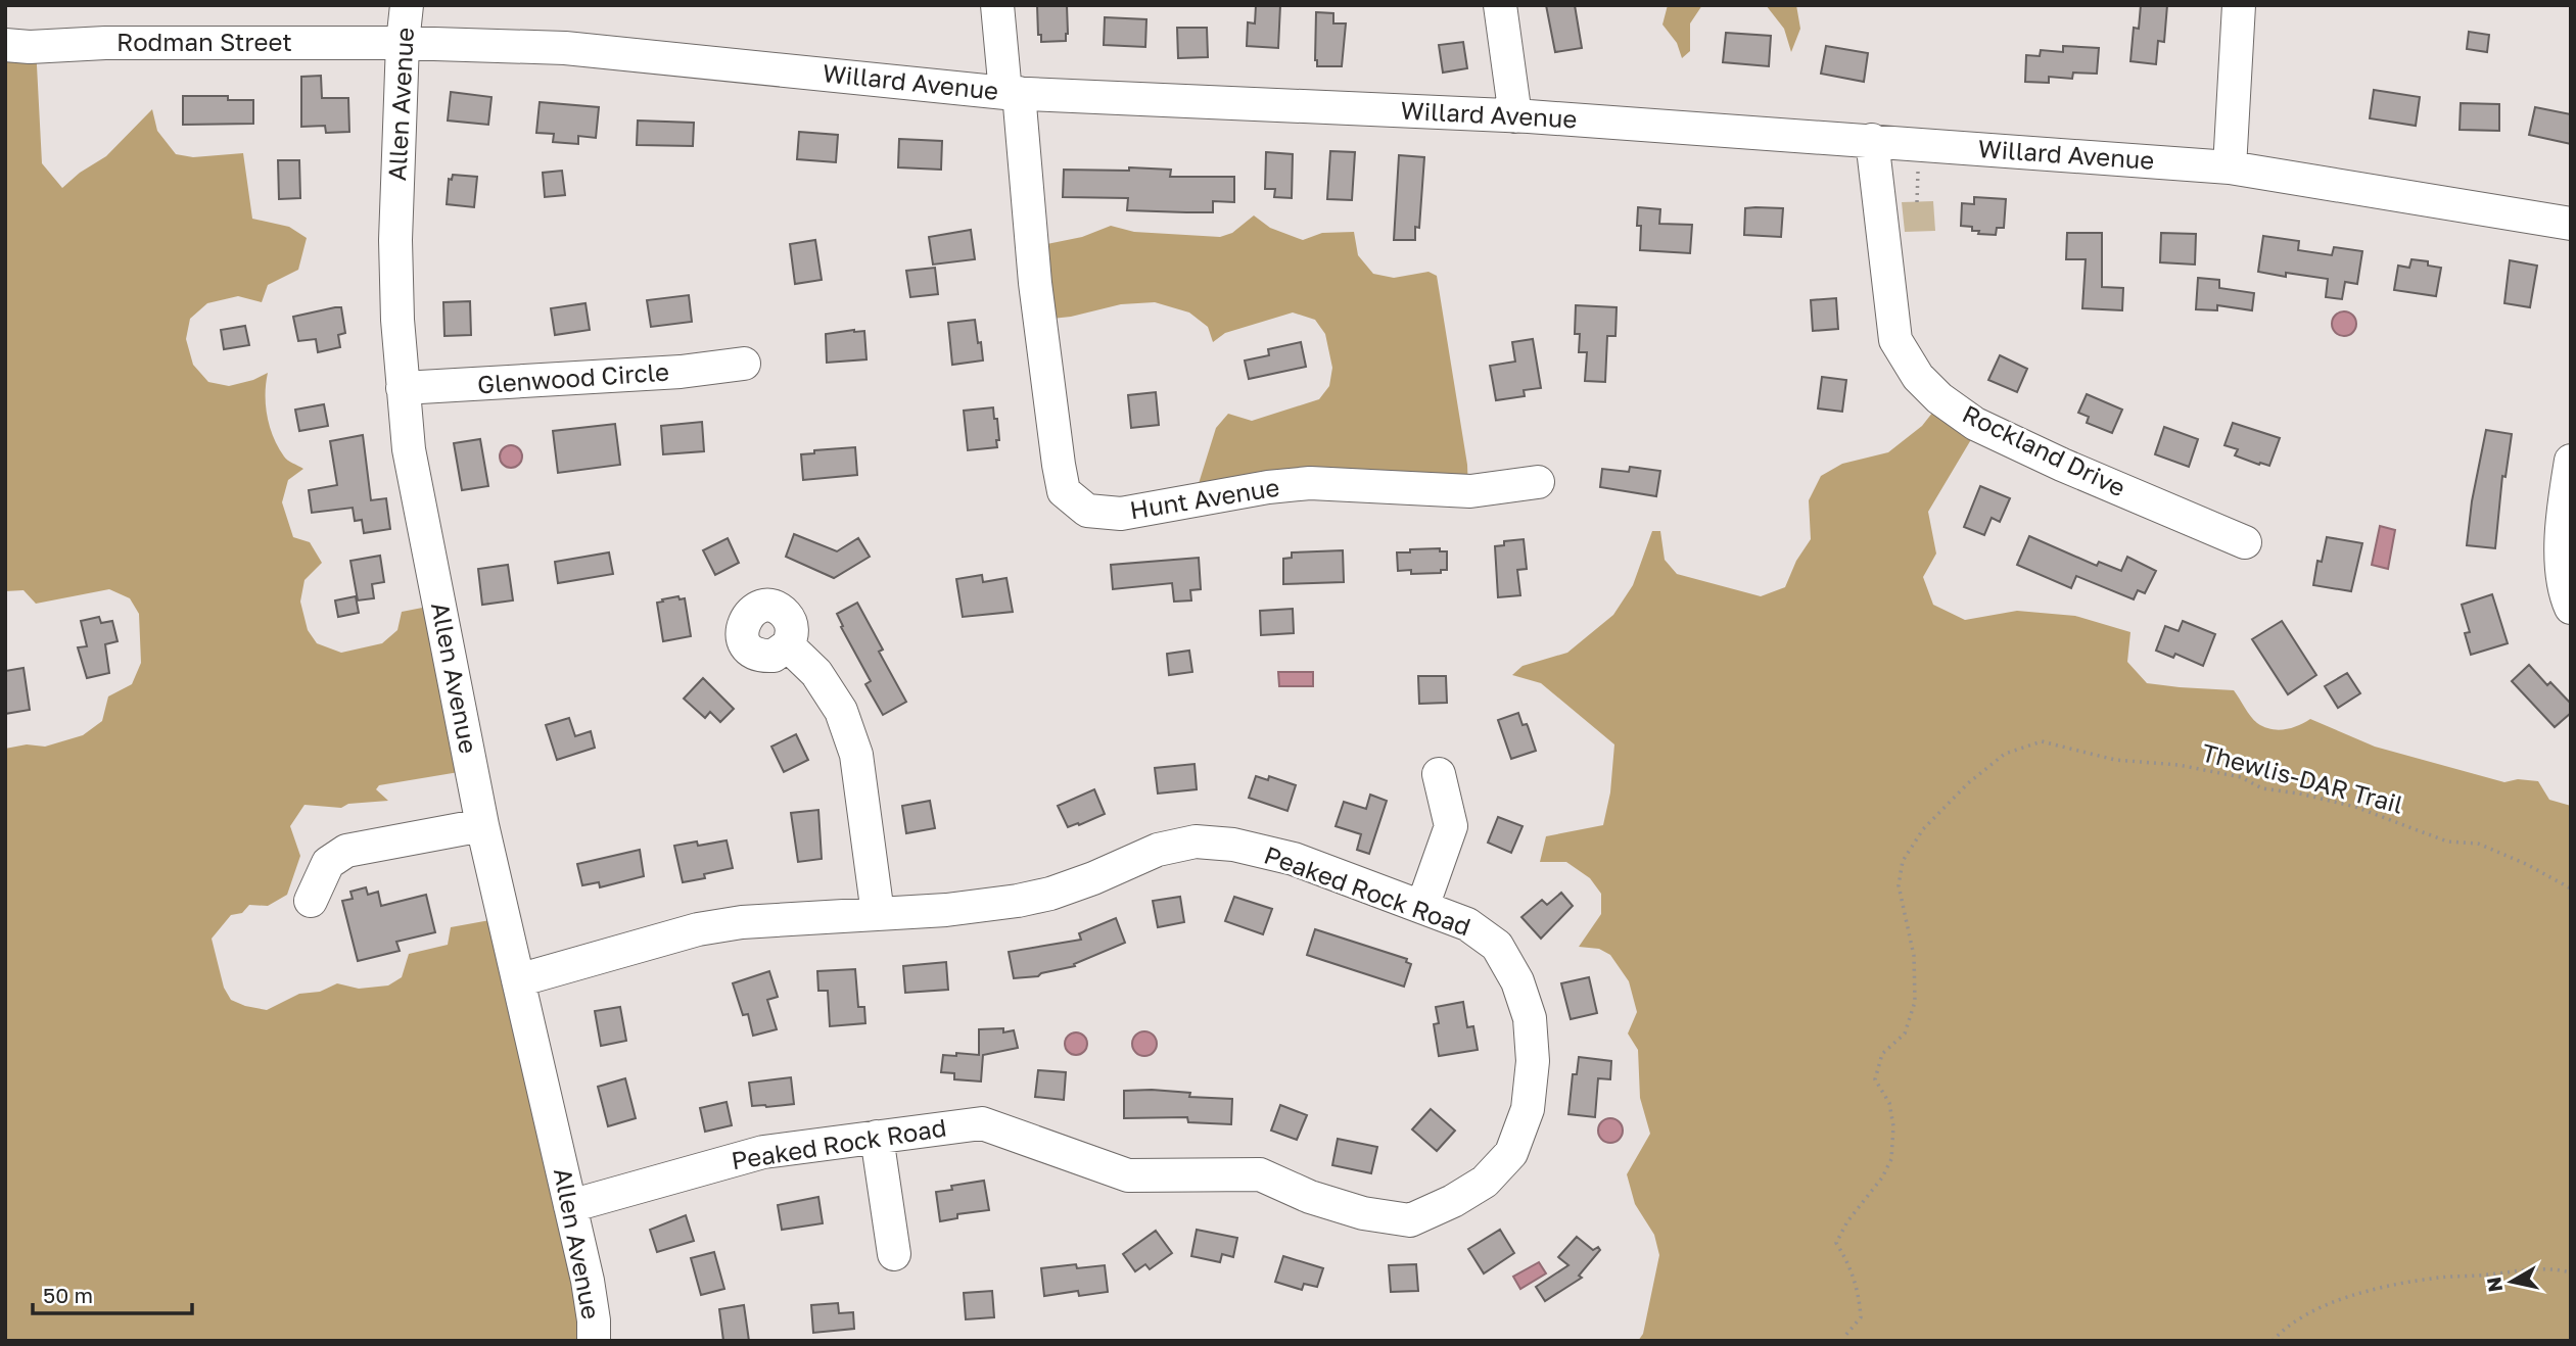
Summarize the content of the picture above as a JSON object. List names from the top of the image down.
{
  "streets": {
    "street": [
      "Rodman Street",
      "Willard Avenue",
      "Allen Avenue",
      "Glenwood Circle",
      "Rockland Drive",
      "Hunt Avenue",
      "Peaked Rock Road"
    ],
    "path": ["Thewlis-DAR Trail"]
  },
  "crossings": [
    ["Rodman Street", "Willard Avenue"],
    ["Rodman Street", "Allen Avenue"],
    ["Willard Avenue", "Allen Avenue"],
    ["Willard Avenue", "Rockland Drive"],
    ["Willard Avenue", "Hunt Avenue"],
    ["Allen Avenue", "Glenwood Circle"],
    ["Allen Avenue", "Peaked Rock Road"]
  ],
  "scale_bar": "50 m",
  "north": "left"
}
